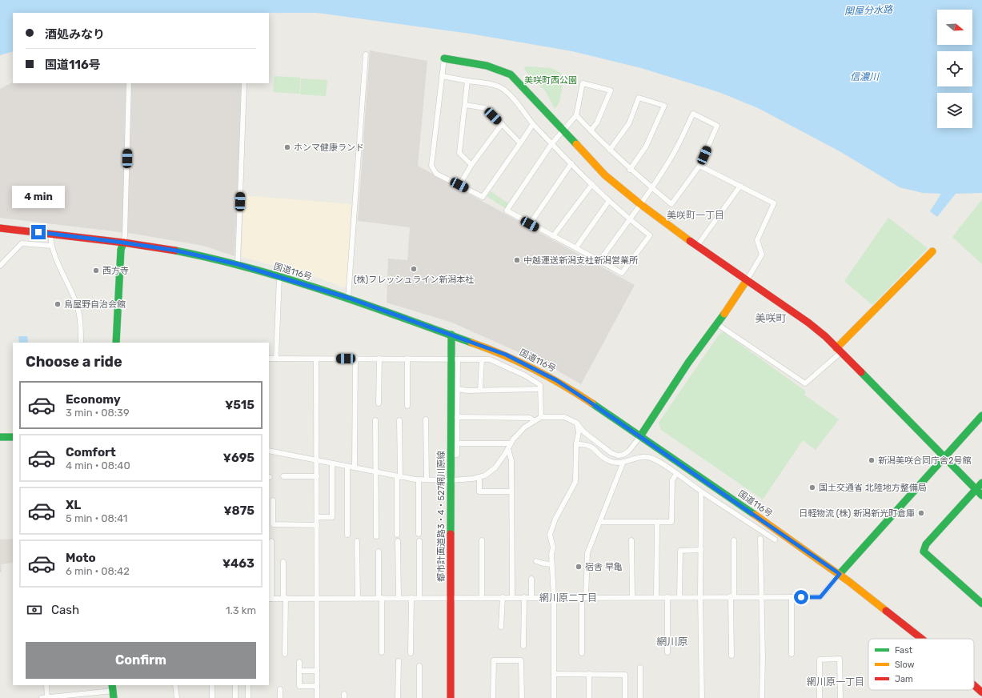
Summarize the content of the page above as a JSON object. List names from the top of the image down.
{
  "streets": {
    "main road": ["国道116号", "都市計画道路3・4・527網川原線"]
  },
  "crossings": [
    ["国道116号", "都市計画道路3・4・527網川原線"]
  ],
  "districts": [
    "美咲町一丁目",
    "美咲町",
    "網川原二丁目",
    "網川原",
    "網川原一丁目"
  ],
  "water": ["関屋分水路", "信濃川"],
  "parks": ["美咲町西公園"],
  "places": [
    "ホンマ健康ランド",
    "中越運送新潟支社新潟営業所",
    "(株)フレッシュライン新潟本社",
    "西方寺",
    "鳥屋野自治会館",
    "新潟美咲合同庁舎2号館",
    "国土交通省 北陸地方整備局",
    "日軽物流 (株) 新潟新光町倉庫",
    "宿舎 早亀"
  ],
  "legend": ["Fast", "Slow", "Jam"],
  "north": "right",
  "page": {
    "banner": ["酒処みなり", "国道116号"],
    "bubble": "4 min",
    "heading": "Choose a ride",
    "list": [
      {
        "name": "Economy",
        "note": "3 min · 08:39",
        "value": "¥515"
      },
      {
        "name": "Comfort",
        "note": "4 min · 08:40",
        "value": "¥695"
      },
      {
        "name": "XL",
        "note": "5 min · 08:41",
        "value": "¥875"
      },
      {
        "name": "Moto",
        "note": "6 min · 08:42",
        "value": "¥463"
      }
    ],
    "pay": ["Cash", "1.3 km"],
    "buttons": "Confirm"
  }
}
